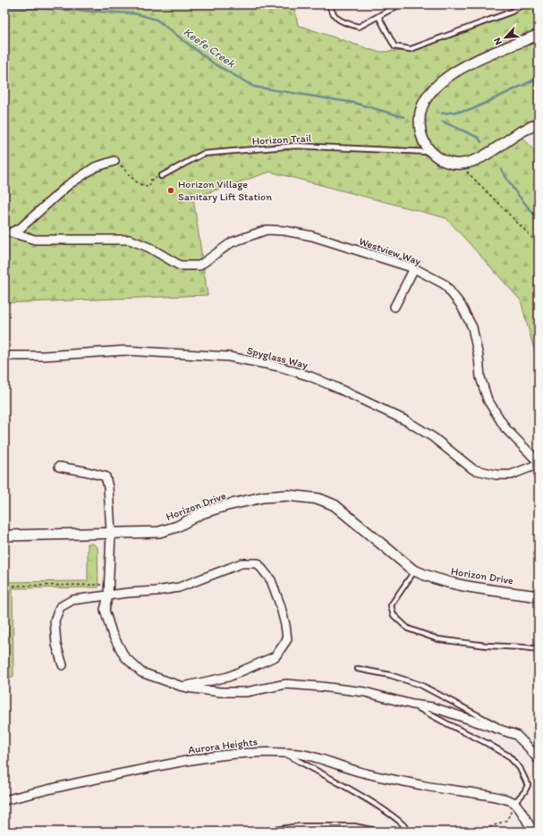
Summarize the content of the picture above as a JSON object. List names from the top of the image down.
{
  "streets": {
    "street": [
      "Westview Way",
      "Spyglass Way",
      "Horizon Drive",
      "Aurora Heights"
    ],
    "lane": ["Horizon Trail"]
  },
  "crossings": [
    ["Westview Way", "Spyglass Way"]
  ],
  "water": ["Keefe Creek"],
  "places": ["Horizon Village Sanitary Lift Station"],
  "north": "bottom left"
}
